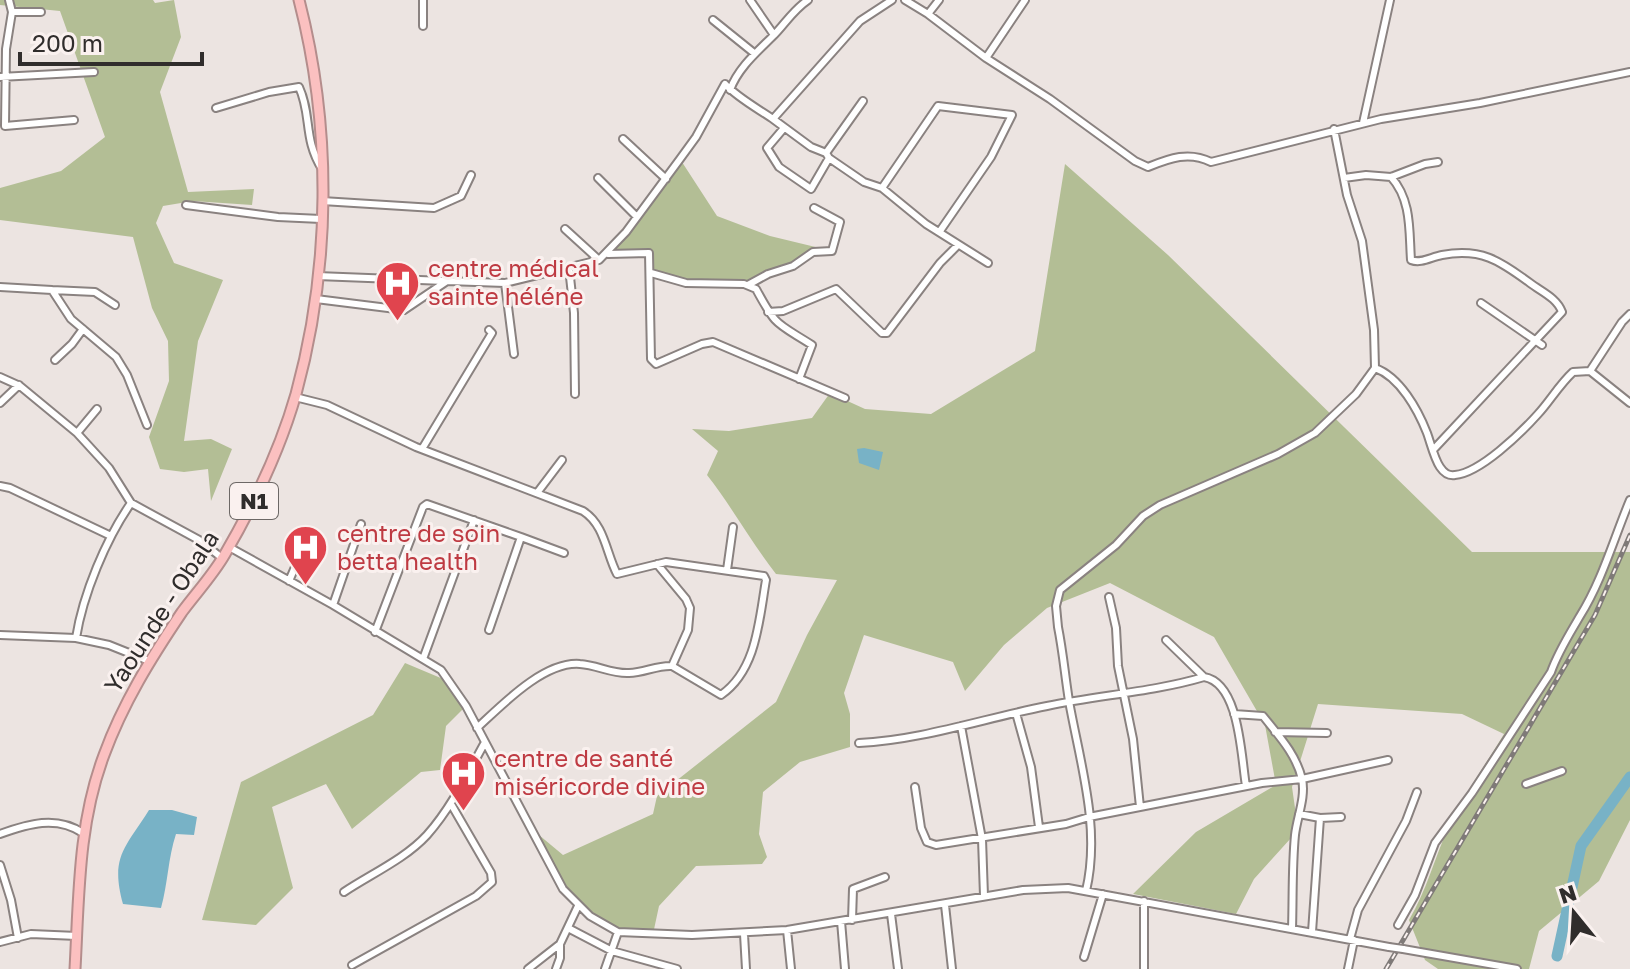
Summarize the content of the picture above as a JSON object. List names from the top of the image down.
{
  "streets": {
    "highway": ["N1", "Yaounde - Obala"]
  },
  "places": {
    "hospital": ["centre médical sainte héléne", "centre de soin betta health", "centre de santé miséricorde divine"]
  },
  "scale_bar": "200 m",
  "north": "top"
}
